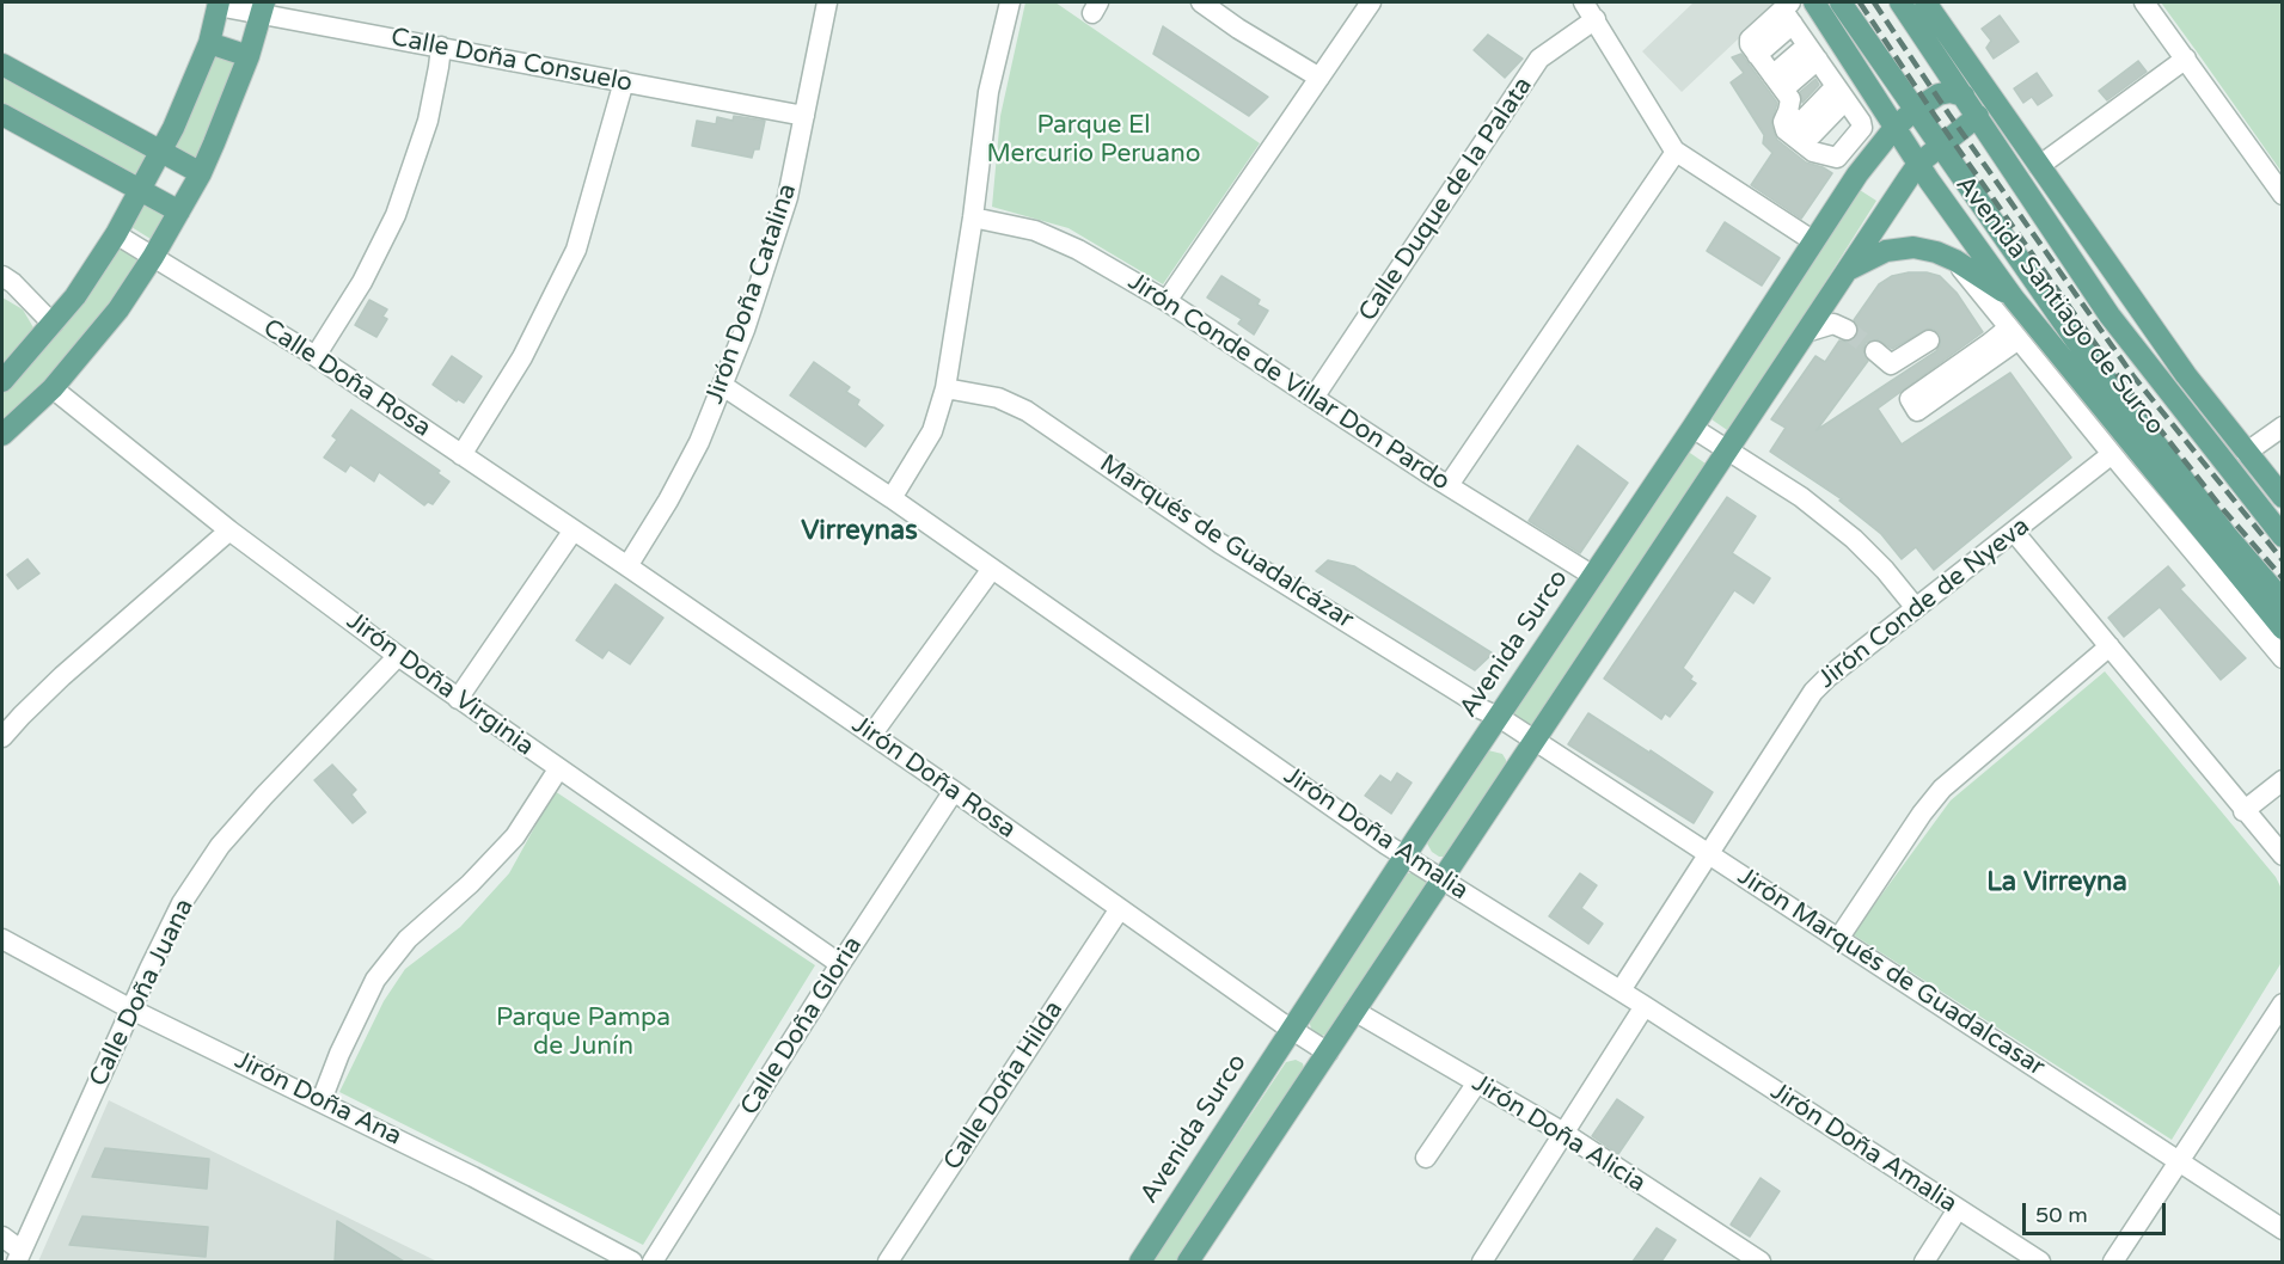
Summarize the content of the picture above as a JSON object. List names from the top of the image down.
{
  "streets": {
    "main road": ["Avenida Santiago de Surco", "Avenida Surco"],
    "street": [
      "Calle Doña Consuelo",
      "Calle Duque de la Palata",
      "Jirón Doña Catalina",
      "Calle Doña Rosa",
      "Jirón Conde de Villar Don Pardo",
      "Marqués de Guadalcázar",
      "Jirón Conde de Nyeva",
      "Jirón Doña Virginia",
      "Jirón Doña Rosa",
      "Jirón Doña Amalia",
      "Jirón Marqués de Guadalcasar",
      "Calle Doña Juana",
      "Calle Doña Gloria",
      "Calle Doña Hilda",
      "Jirón Doña Ana",
      "Jirón Doña Alicia"
    ]
  },
  "crossings": [
    ["Calle Doña Consuelo", "Jirón Doña Catalina"],
    ["Calle Duque de la Palata", "Jirón Conde de Villar Don Pardo"],
    ["Jirón Doña Catalina", "Jirón Doña Rosa"],
    ["Jirón Doña Catalina", "Jirón Doña Amalia"],
    ["Avenida Santiago de Surco", "Avenida Surco"],
    ["Calle Doña Rosa", "Jirón Doña Rosa"],
    ["Jirón Conde de Villar Don Pardo", "Avenida Surco"],
    ["Marqués de Guadalcázar", "Avenida Surco"],
    ["Marqués de Guadalcázar", "Jirón Marqués de Guadalcasar"],
    ["Jirón Conde de Nyeva", "Jirón Doña Amalia"],
    ["Jirón Conde de Nyeva", "Jirón Marqués de Guadalcasar"],
    ["Avenida Surco", "Jirón Doña Rosa"],
    ["Avenida Surco", "Jirón Doña Amalia"],
    ["Avenida Surco", "Jirón Marqués de Guadalcasar"],
    ["Jirón Doña Virginia", "Calle Doña Juana"],
    ["Jirón Doña Virginia", "Calle Doña Gloria"],
    ["Jirón Doña Rosa", "Calle Doña Gloria"],
    ["Jirón Doña Rosa", "Calle Doña Hilda"],
    ["Calle Doña Juana", "Jirón Doña Ana"]
  ],
  "districts": ["Virreynas", "La Virreyna"],
  "parks": ["Parque El Mercurio Peruano", "Parque Pampa de Junín"],
  "scale_bar": "50 m"
}
